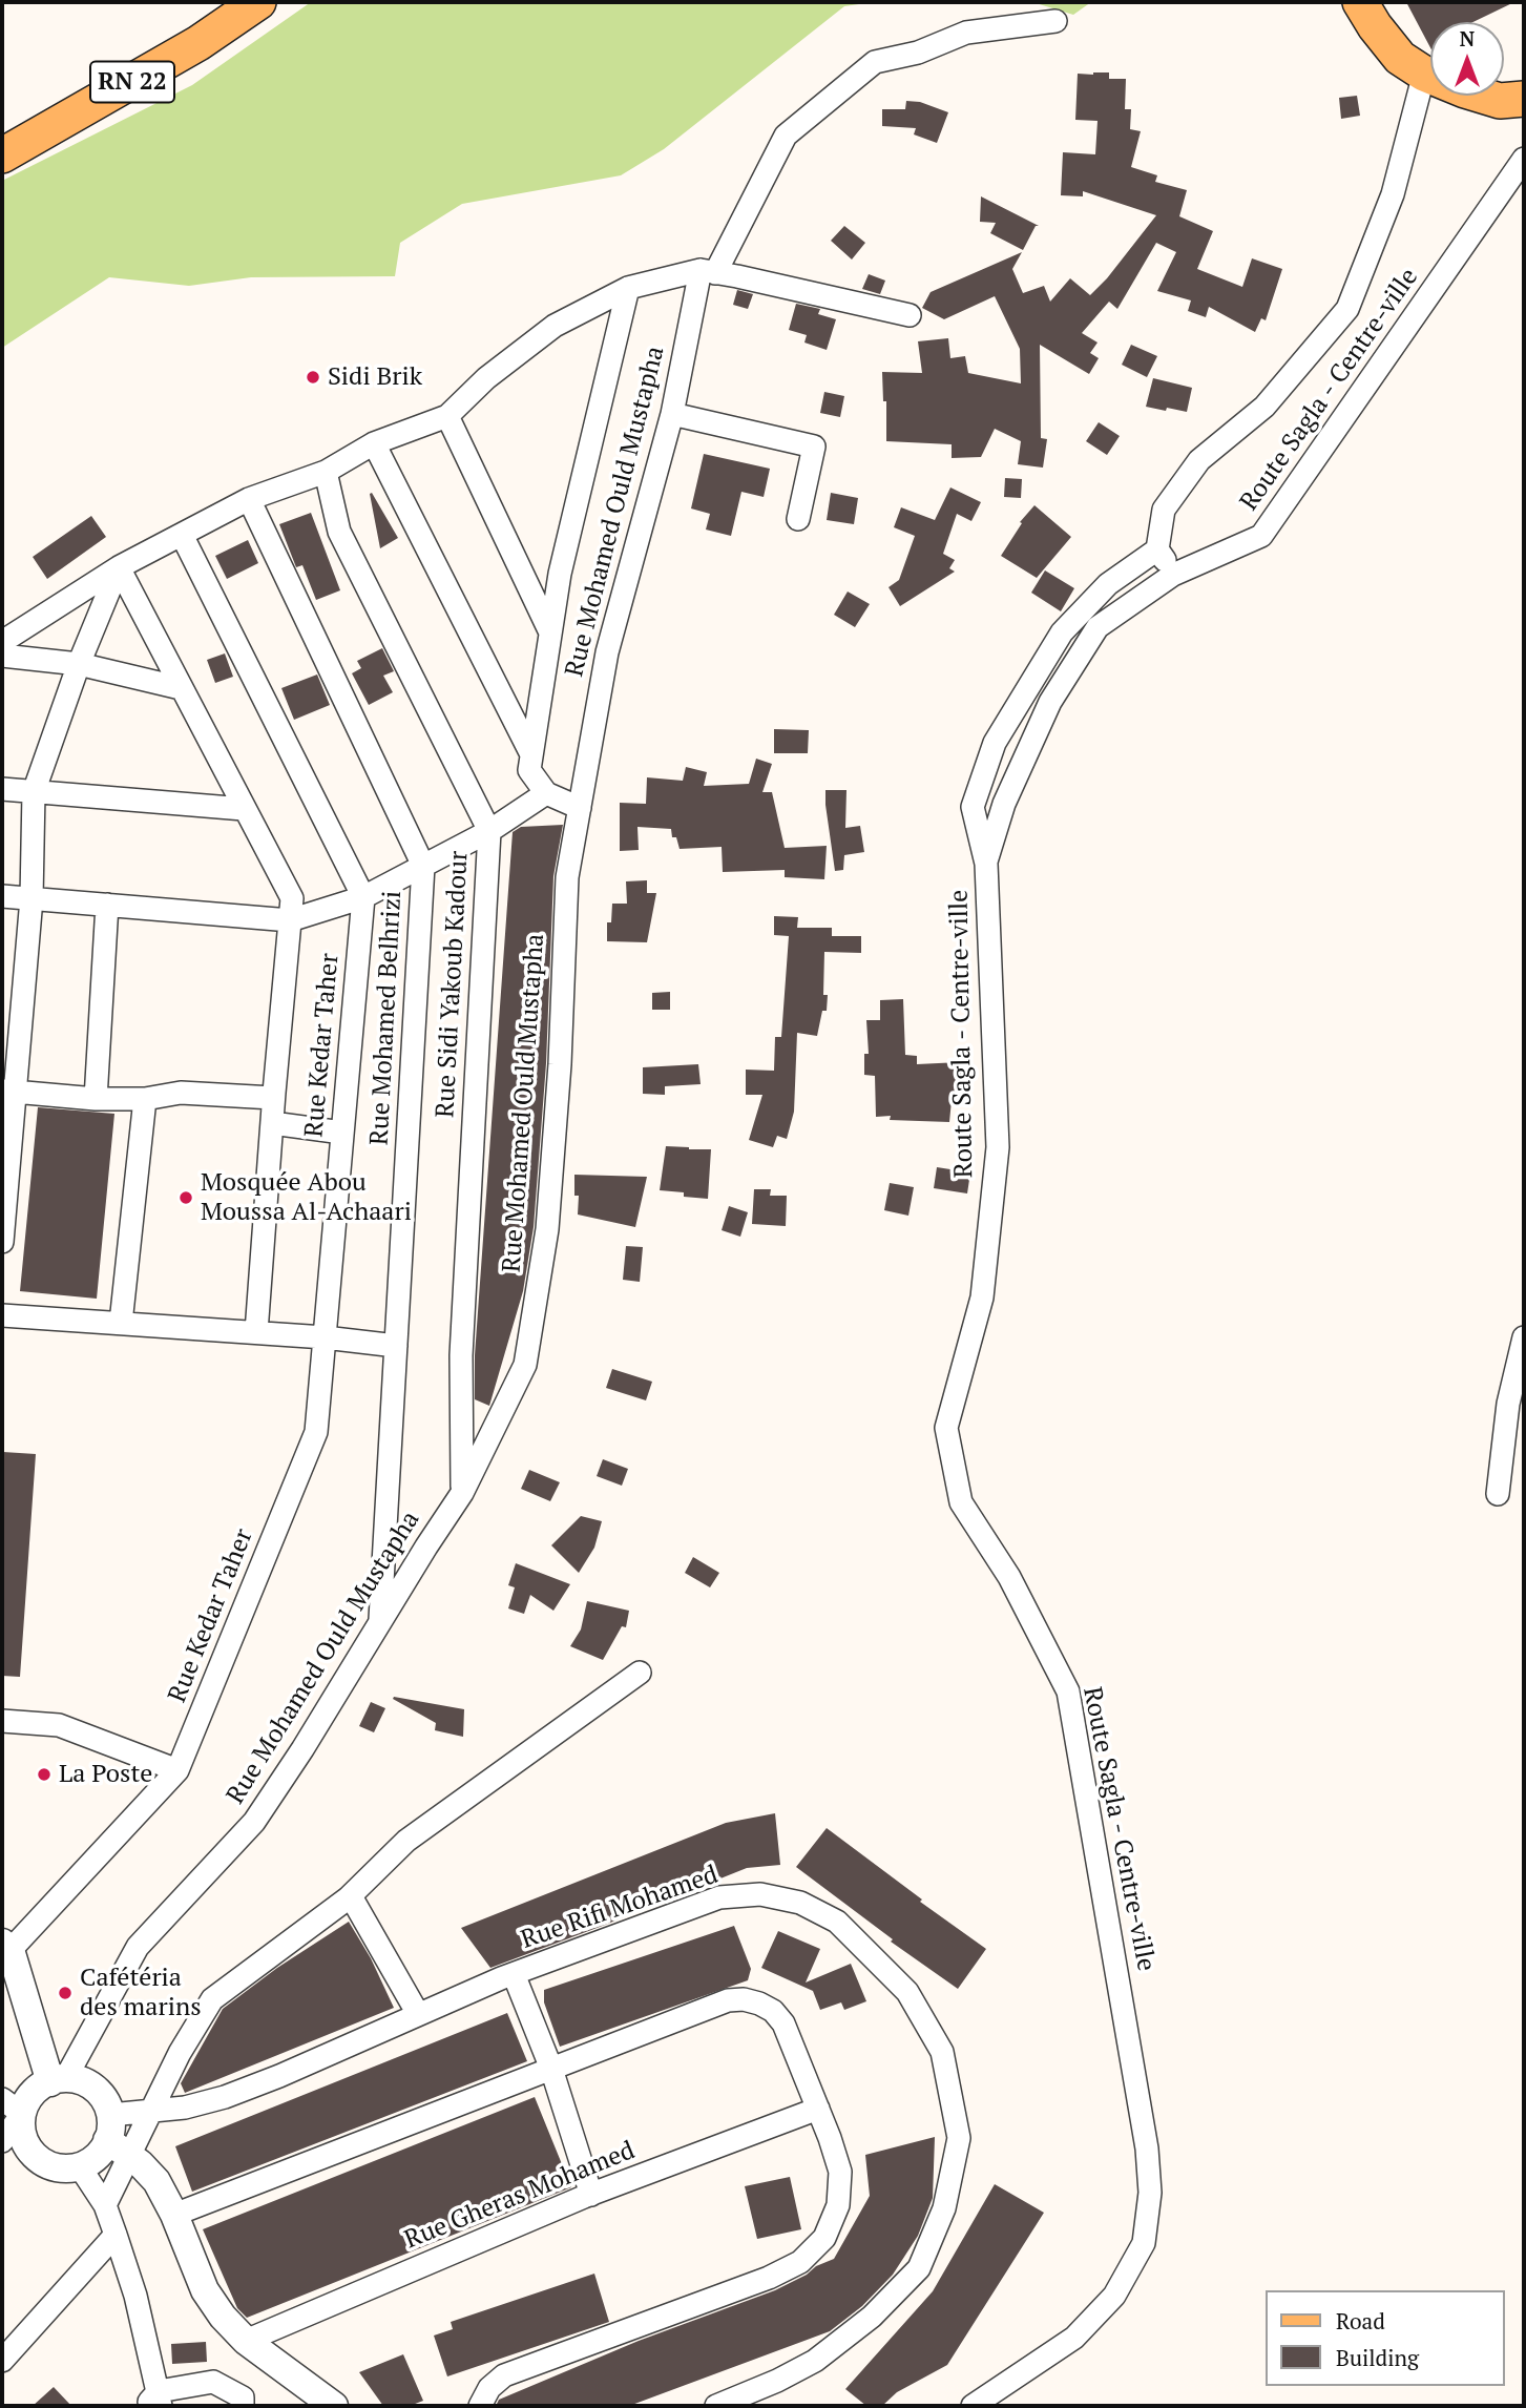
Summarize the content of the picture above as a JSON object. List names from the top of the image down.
{
  "streets": {
    "main road": ["RN 22"],
    "street": [
      "Route Sagla - Centre-ville",
      "Rue Mohamed Ould Mustapha",
      "Rue Sidi Yakoub Kadour",
      "Rue Mohamed Belhrizi",
      "Rue Kedar Taher",
      "Rue Rifi Mohamed",
      "Rue Gheras Mohamed"
    ]
  },
  "crossings": [
    ["Rue Mohamed Ould Mustapha", "Rue Sidi Yakoub Kadour"],
    ["Rue Mohamed Ould Mustapha", "Rue Mohamed Belhrizi"],
    ["Rue Mohamed Ould Mustapha", "Rue Rifi Mohamed"]
  ],
  "places": [
    "Sidi Brik",
    "Mosquée Abou Moussa Al-Achaari",
    "La Poste",
    "Cafétéria des marins"
  ],
  "legend": ["Road", "Building"],
  "north": "top"
}
